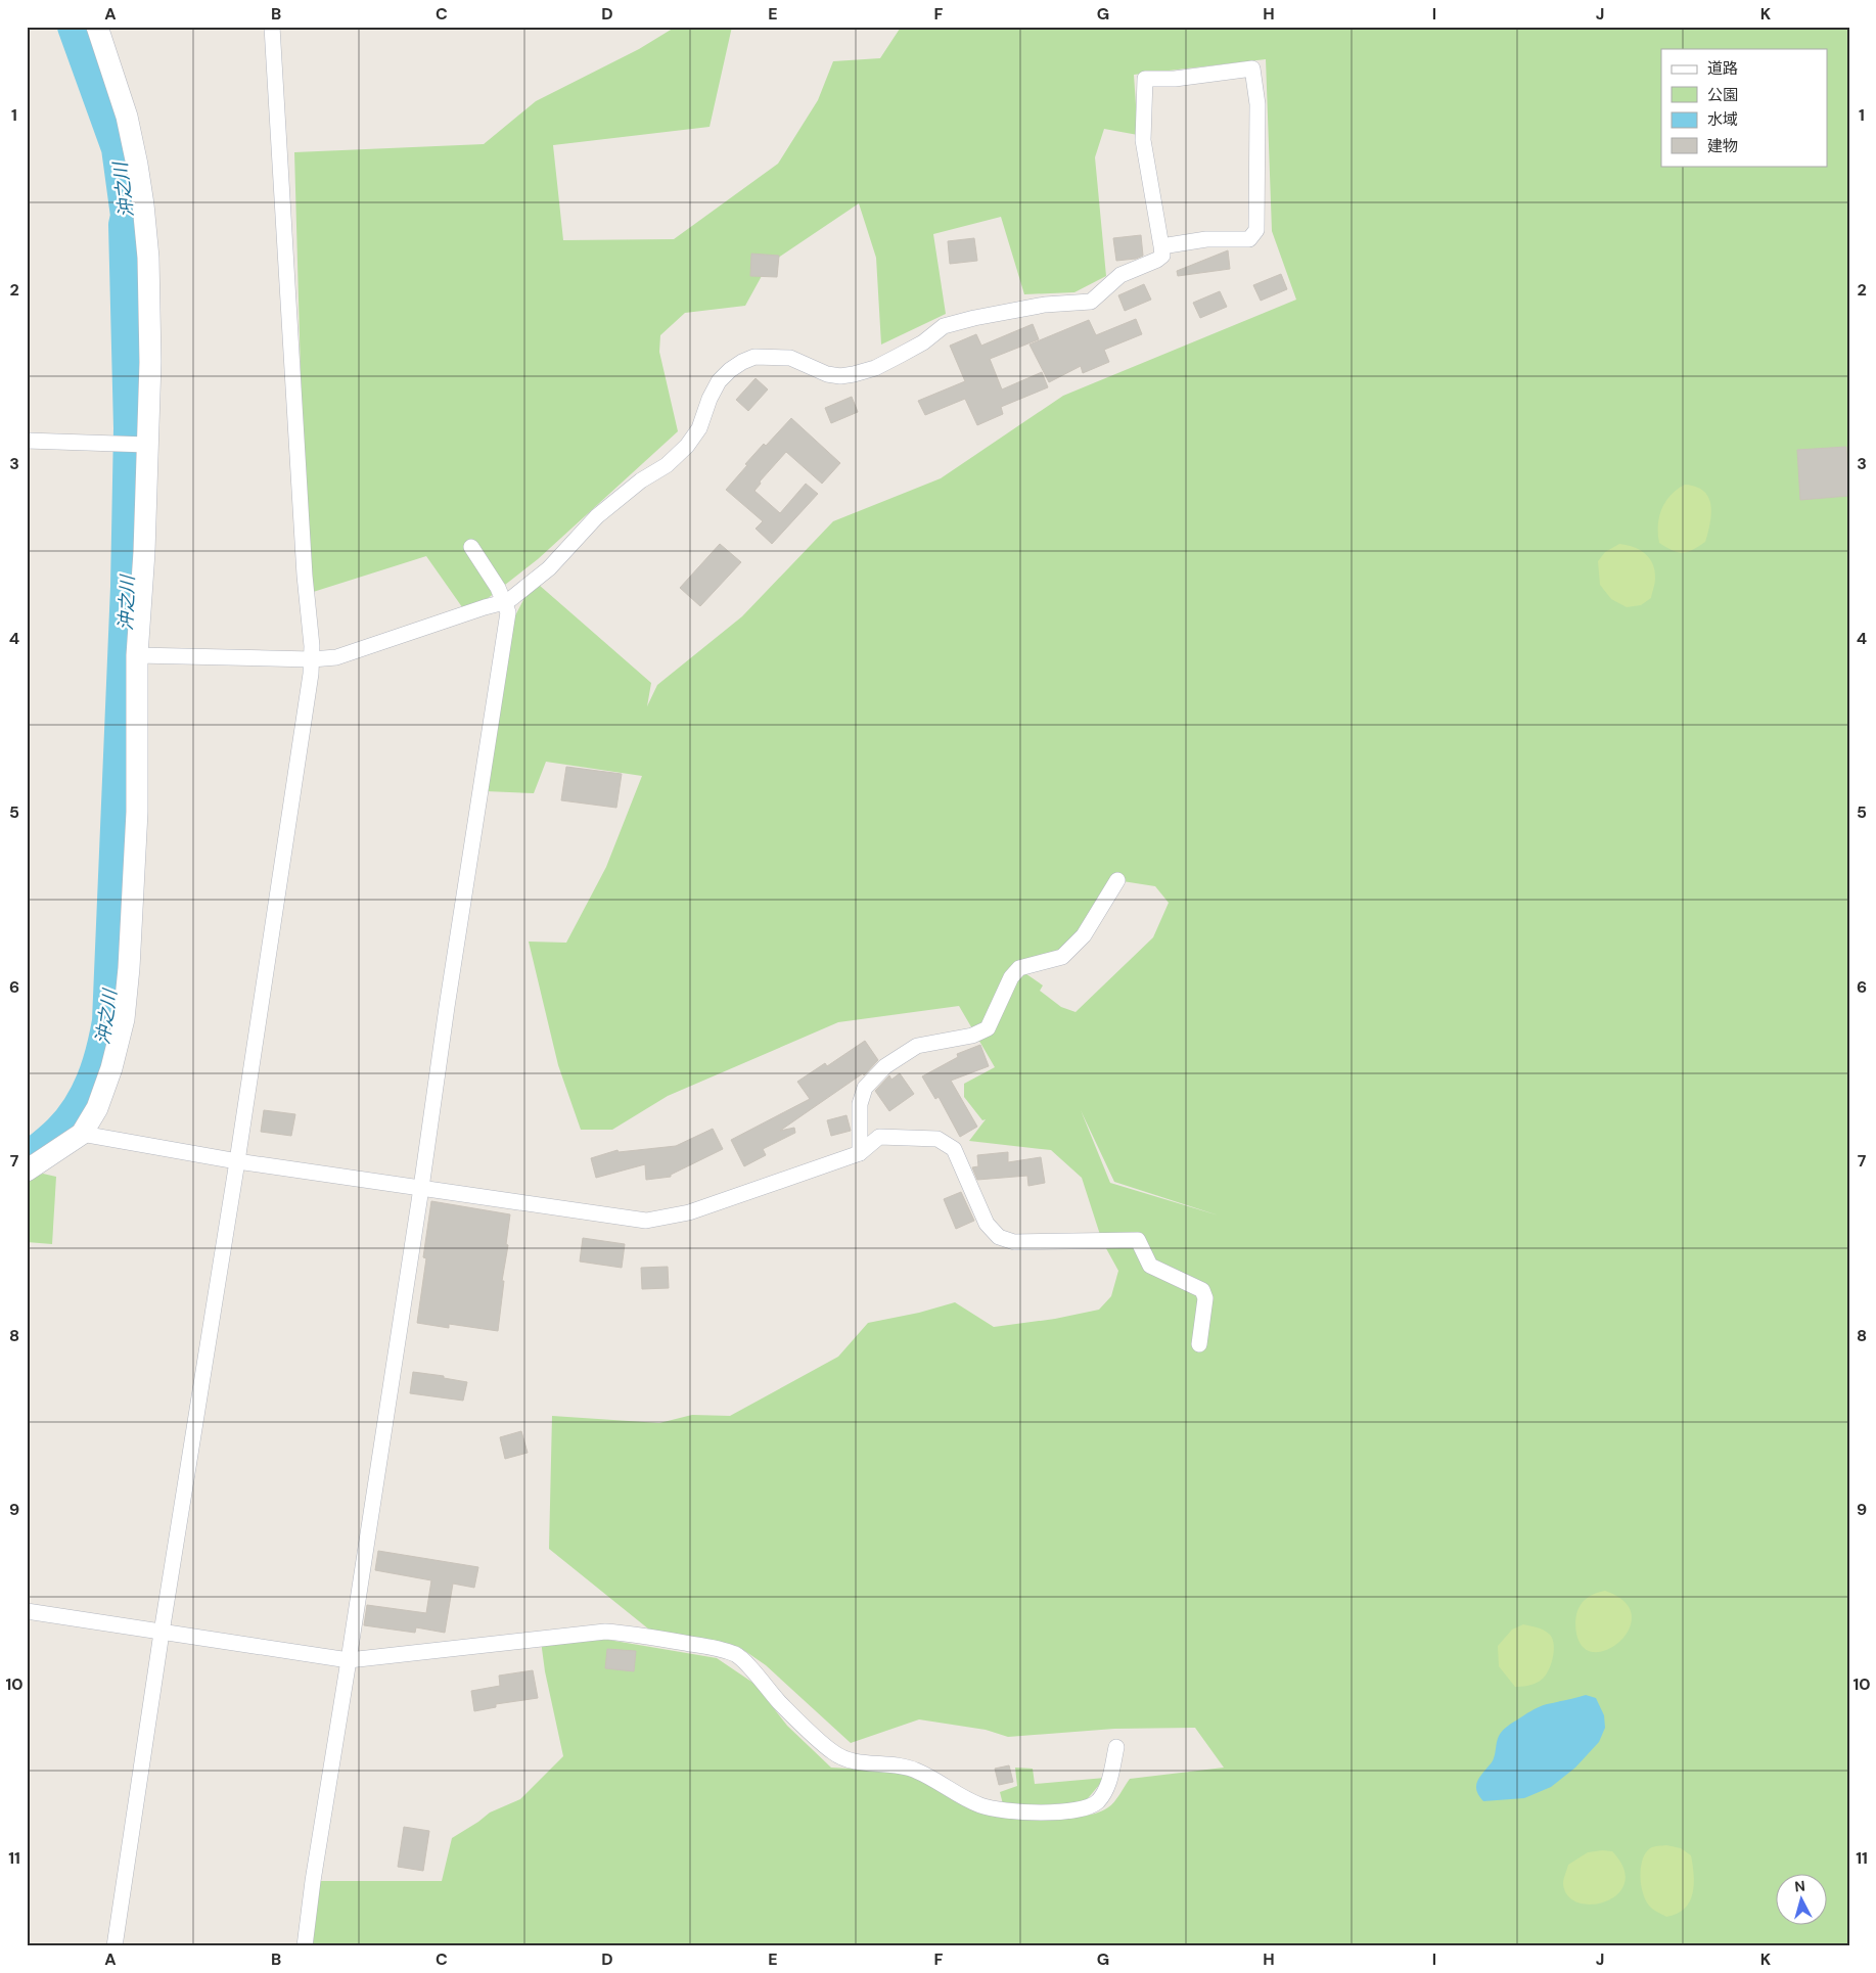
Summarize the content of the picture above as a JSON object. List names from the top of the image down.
{
  "water": ["沖之川"],
  "legend": [
    "道路",
    "公園",
    "水域",
    "建物"
  ],
  "north": "top",
  "grid": {
    "columns": [
      "A",
      "B",
      "C",
      "D",
      "E",
      "F",
      "G",
      "H",
      "I",
      "J",
      "K"
    ],
    "rows": [
      "1",
      "2",
      "3",
      "4",
      "5",
      "6",
      "7",
      "8",
      "9",
      "10",
      "11"
    ]
  }
}
